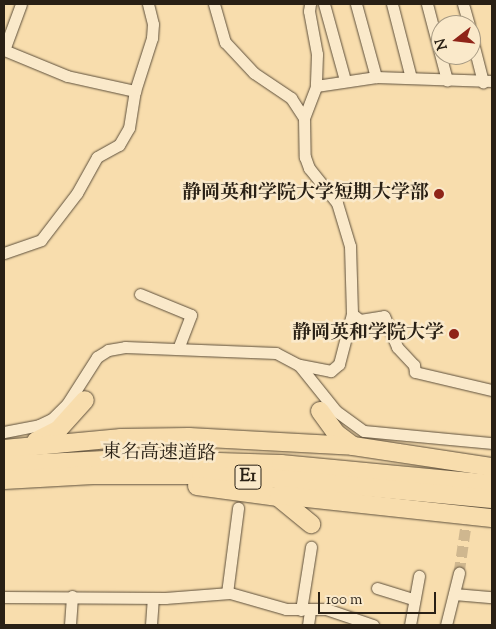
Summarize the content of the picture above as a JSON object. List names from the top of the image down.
{
  "streets": {
    "highway": ["東名高速道路", "E1"]
  },
  "places": ["静岡英和学院大学短期大学部", "静岡英和学院大学"],
  "scale_bar": "100 m",
  "north": "left"
}
